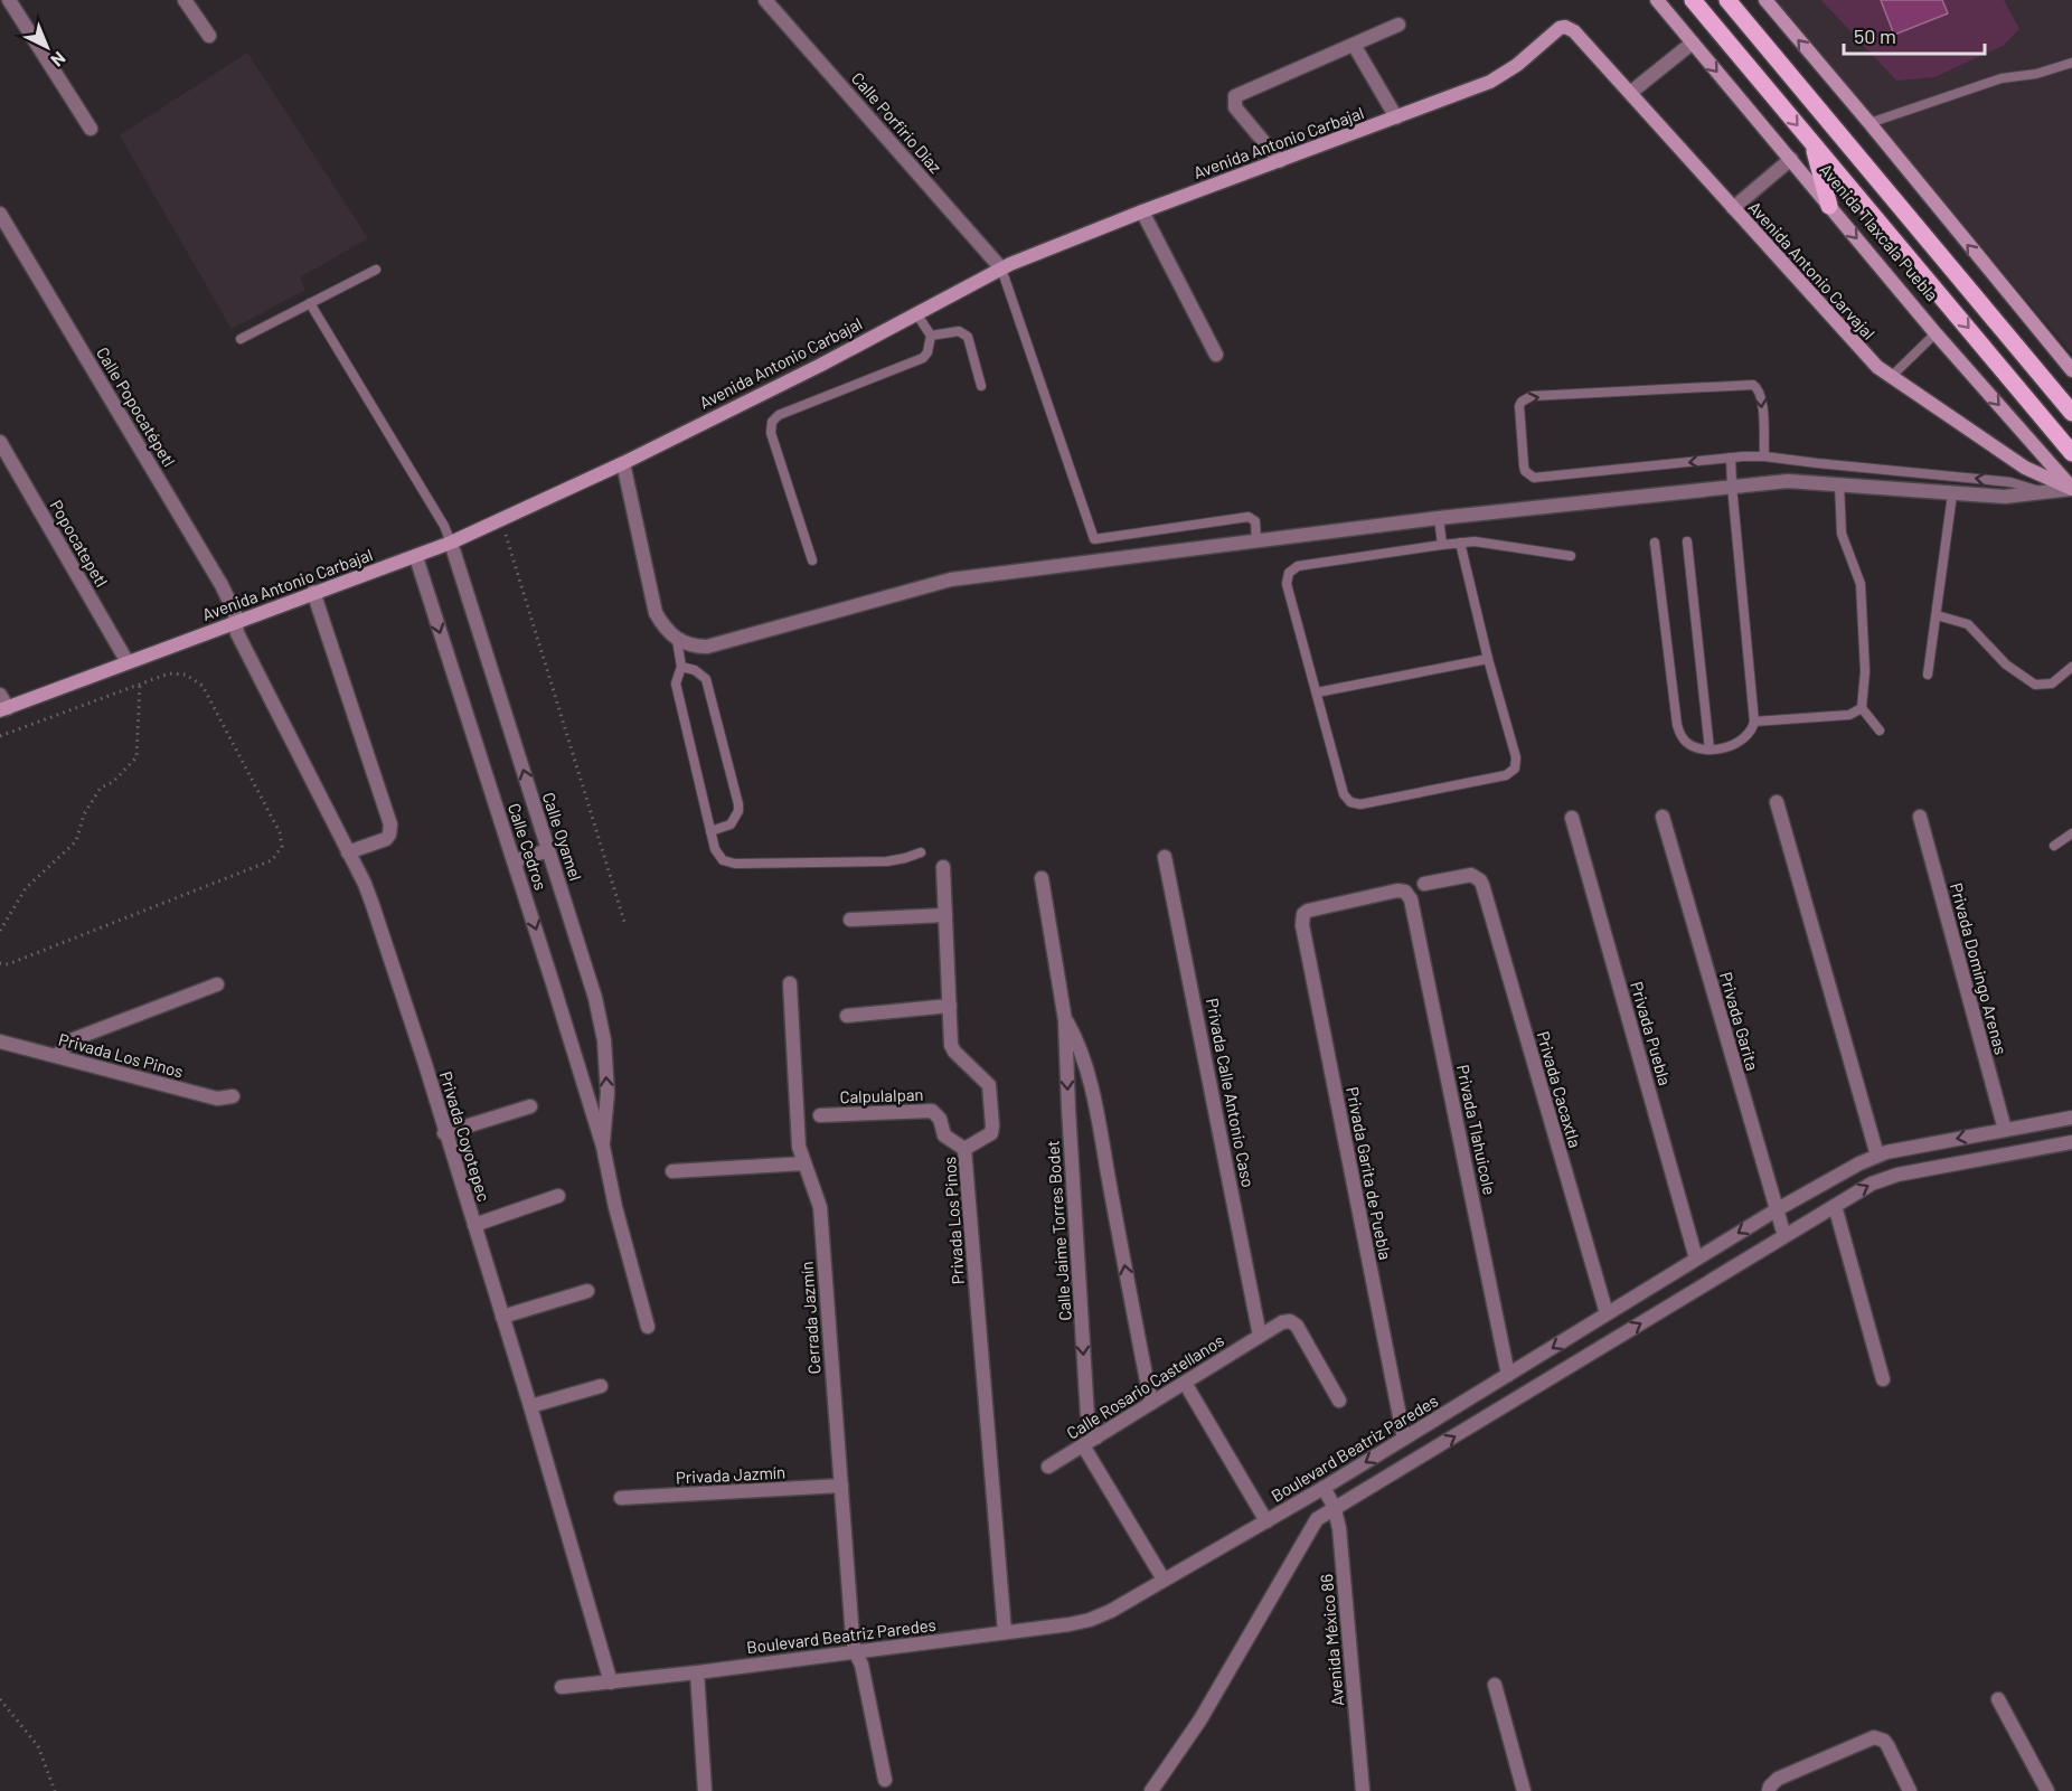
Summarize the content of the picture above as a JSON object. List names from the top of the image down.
{
  "streets": {
    "main road": ["Avenida Tlaxcala Puebla"],
    "street": [
      "Calle Porfirio Díaz",
      "Avenida Antonio Carbajal",
      "Avenida Antonio Carvajal",
      "Calle Popocatépetl",
      "Popocatepetl",
      "Calle Oyamel",
      "Calle Cedros",
      "Privada Domingo Arenas",
      "Privada Garita",
      "Privada Puebla",
      "Privada Los Pinos",
      "Privada Cacaxtla",
      "Privada Calle Antonio Caso",
      "Calpulalpan",
      "Privada Tlahuicole",
      "Privada Coyotepec",
      "Privada Garita de Puebla",
      "Calle Jaime Torres Bodet",
      "Cerrada Jazmín",
      "Calle Rosario Castellanos",
      "Boulevard Beatriz Paredes",
      "Privada Jazmín",
      "Avenida México 86"
    ]
  },
  "crossings": [
    ["Calle Porfirio Díaz", "Avenida Antonio Carbajal"],
    ["Avenida Antonio Carbajal", "Avenida Antonio Carvajal"],
    ["Avenida Antonio Carbajal", "Calle Popocatépetl"],
    ["Avenida Antonio Carbajal", "Popocatepetl"],
    ["Avenida Antonio Carbajal", "Calle Oyamel"],
    ["Avenida Antonio Carbajal", "Calle Cedros"],
    ["Avenida Antonio Carbajal", "Privada Coyotepec"],
    ["Avenida Tlaxcala Puebla", "Avenida Antonio Carvajal"],
    ["Calle Popocatépetl", "Privada Coyotepec"],
    ["Calle Oyamel", "Calle Cedros"],
    ["Privada Domingo Arenas", "Boulevard Beatriz Paredes"],
    ["Privada Garita", "Boulevard Beatriz Paredes"],
    ["Privada Puebla", "Boulevard Beatriz Paredes"],
    ["Privada Los Pinos", "Calpulalpan"],
    ["Privada Los Pinos", "Boulevard Beatriz Paredes"],
    ["Privada Cacaxtla", "Boulevard Beatriz Paredes"],
    ["Privada Calle Antonio Caso", "Calle Rosario Castellanos"],
    ["Privada Tlahuicole", "Privada Garita de Puebla"],
    ["Privada Tlahuicole", "Boulevard Beatriz Paredes"],
    ["Privada Coyotepec", "Boulevard Beatriz Paredes"],
    ["Privada Garita de Puebla", "Boulevard Beatriz Paredes"],
    ["Calle Jaime Torres Bodet", "Calle Rosario Castellanos"],
    ["Cerrada Jazmín", "Boulevard Beatriz Paredes"],
    ["Cerrada Jazmín", "Privada Jazmín"],
    ["Boulevard Beatriz Paredes", "Avenida México 86"]
  ],
  "one_way": ["Calle Oyamel", "Calle Cedros"],
  "scale_bar": "50 m",
  "north": "bottom right"
}
